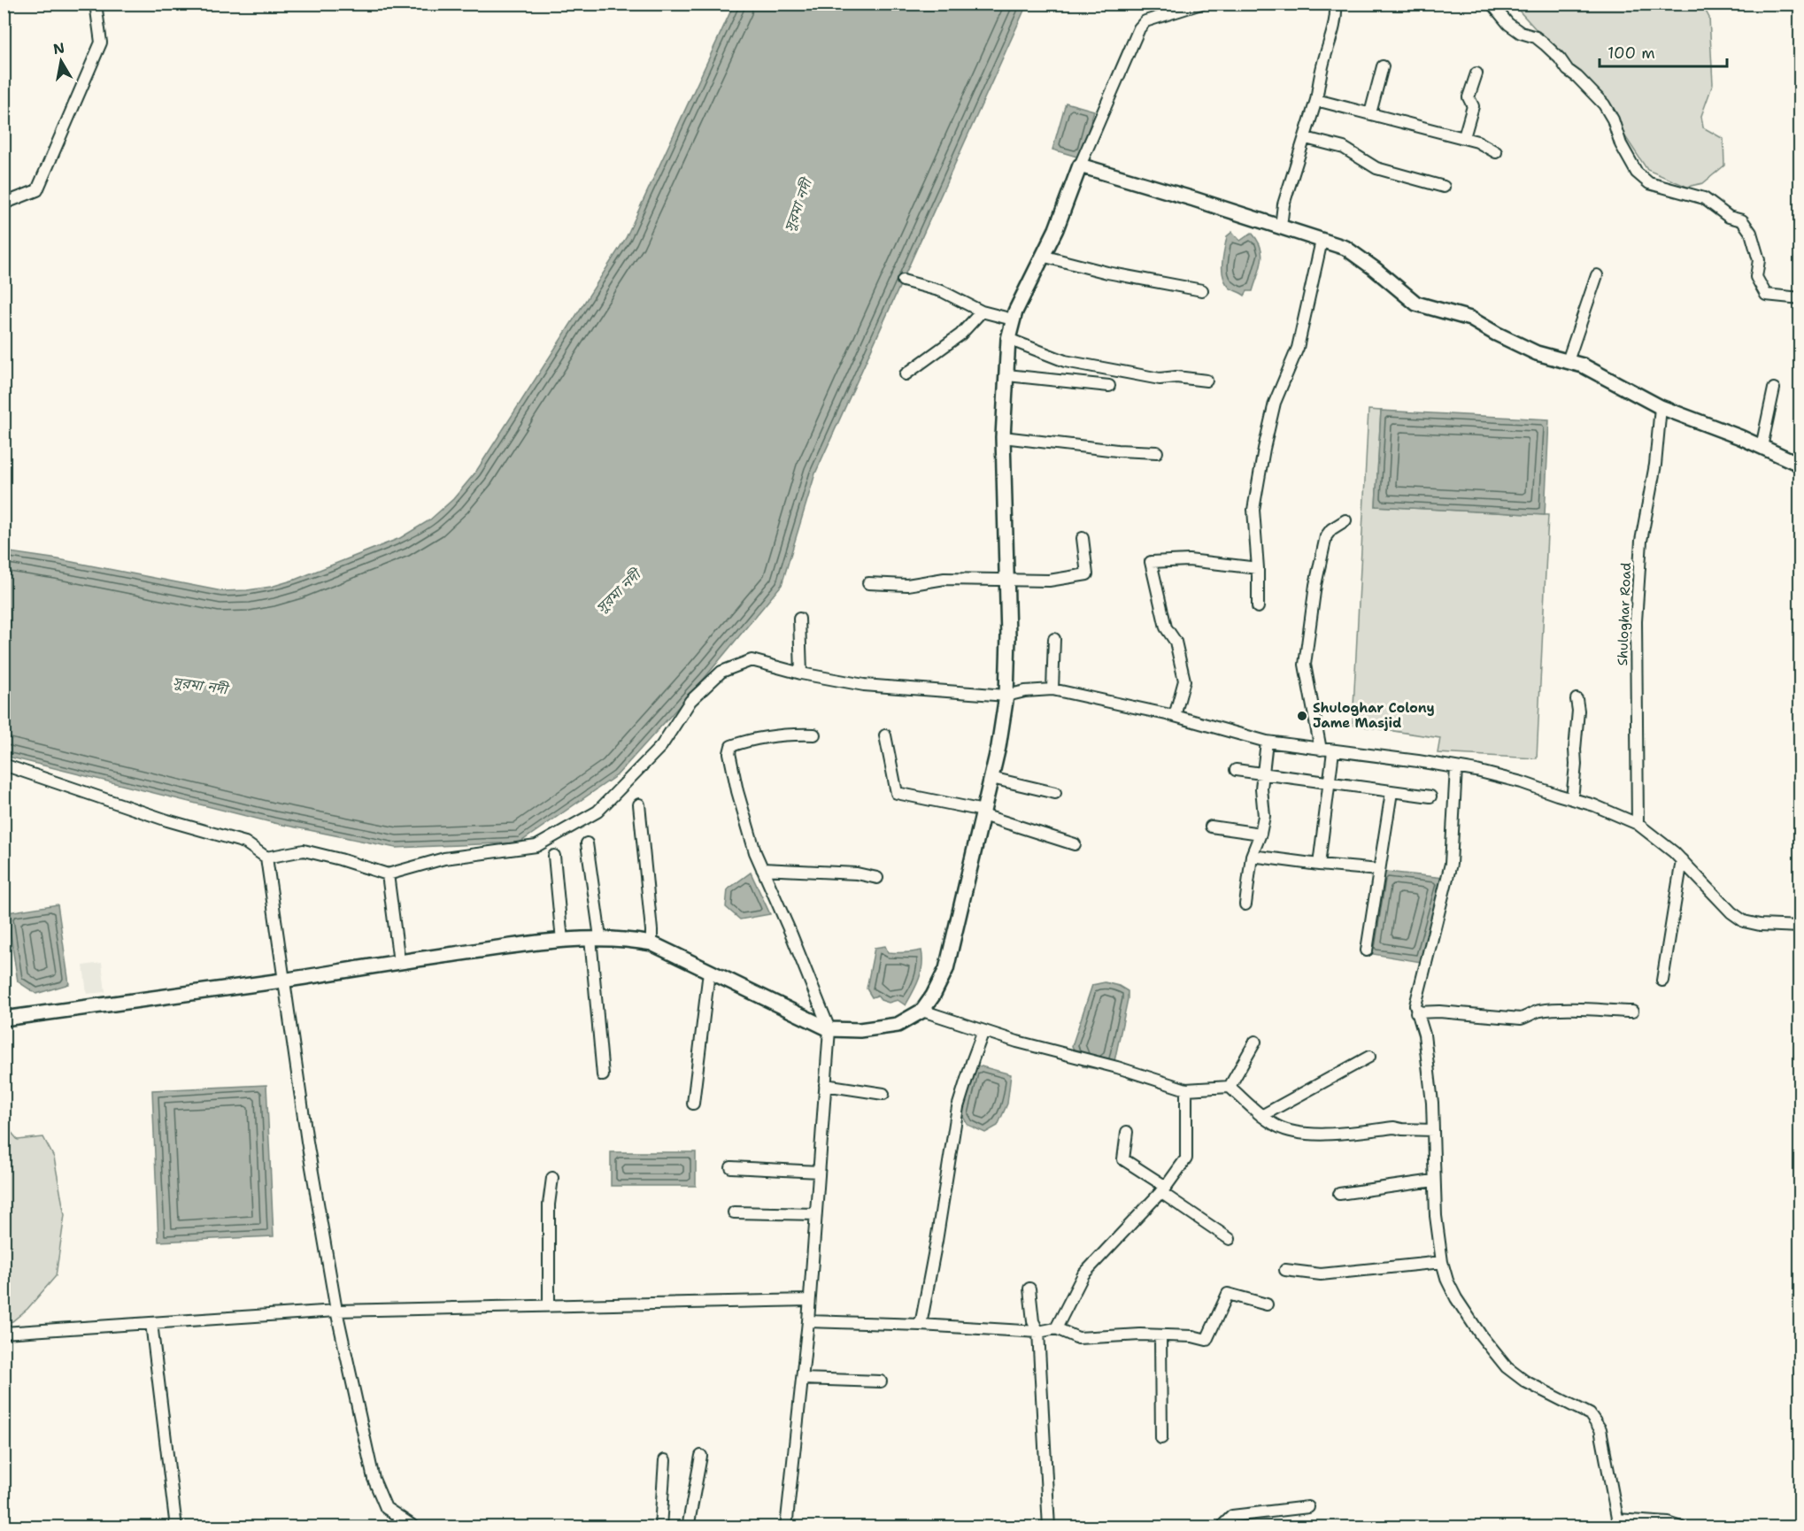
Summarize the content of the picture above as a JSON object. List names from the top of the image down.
{
  "streets": {
    "street": ["Shuloghar Road"]
  },
  "water": ["সুরমা নদী"],
  "places": ["Shuloghar Colony Jame Masjid"],
  "scale_bar": "100 m",
  "north": "top"
}
